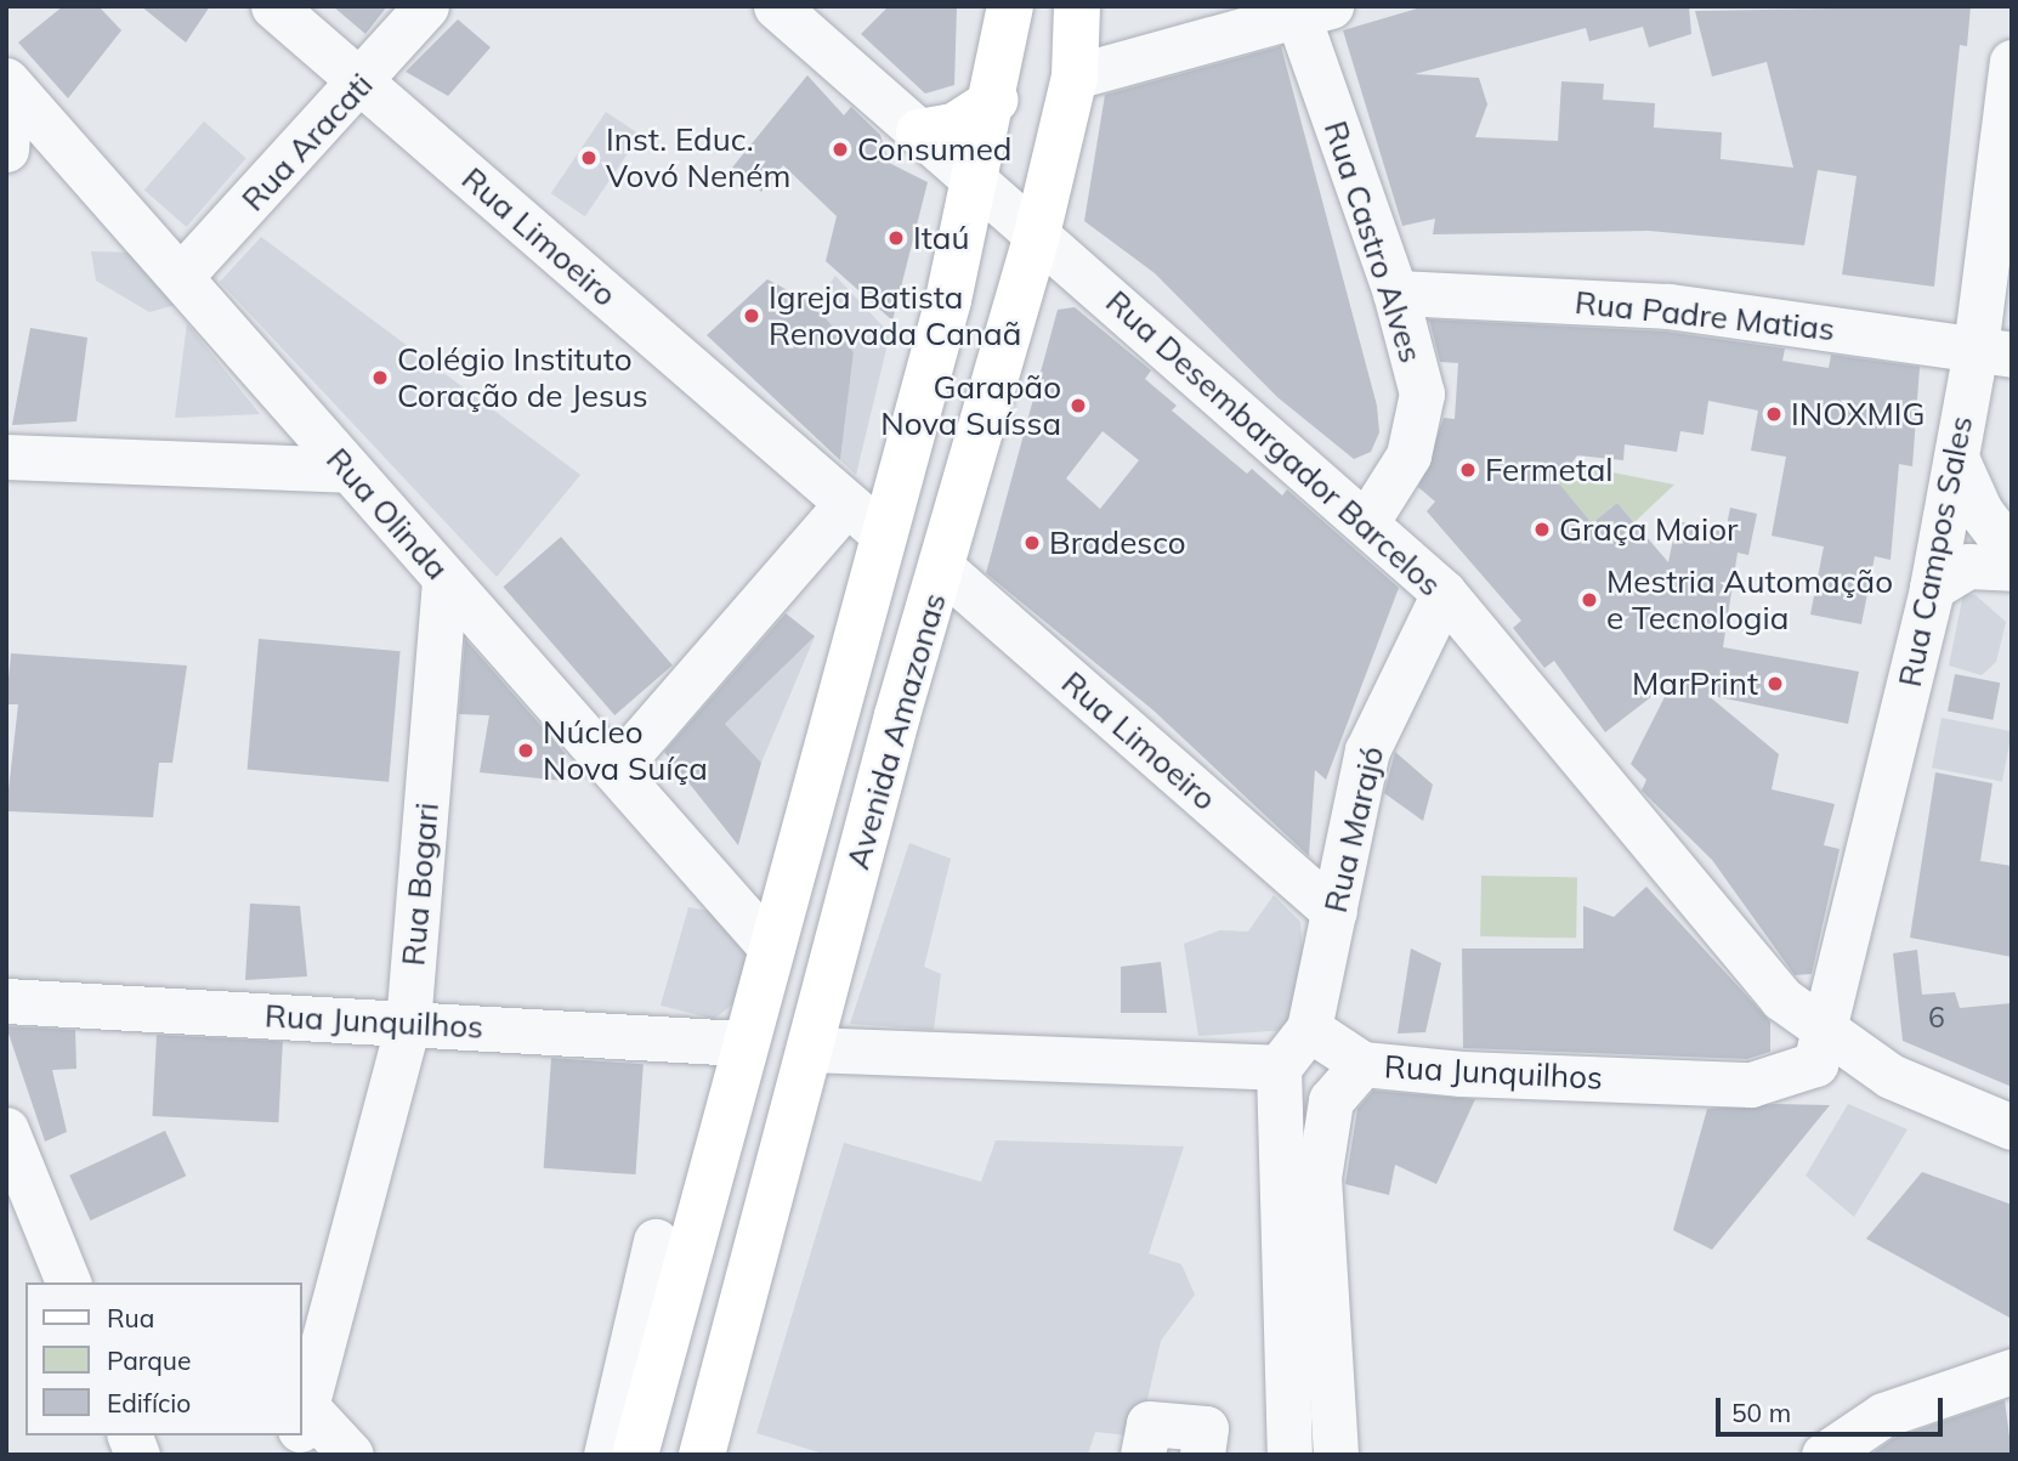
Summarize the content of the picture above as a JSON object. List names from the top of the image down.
{
  "streets": {
    "main road": ["Avenida Amazonas"],
    "street": [
      "Rua Aracati",
      "Rua Limoeiro",
      "Rua Castro Alves",
      "Rua Padre Matias",
      "Rua Desembargador Barcelos",
      "Rua Olinda",
      "Rua Campos Sales",
      "Rua Marajó",
      "Rua Bogari",
      "Rua Junquilhos"
    ]
  },
  "crossings": [
    ["Rua Aracati", "Rua Limoeiro"],
    ["Rua Aracati", "Rua Olinda"],
    ["Rua Limoeiro", "Avenida Amazonas"],
    ["Rua Limoeiro", "Rua Marajó"],
    ["Rua Castro Alves", "Rua Padre Matias"],
    ["Rua Castro Alves", "Rua Desembargador Barcelos"],
    ["Rua Padre Matias", "Rua Campos Sales"],
    ["Rua Desembargador Barcelos", "Rua Campos Sales"],
    ["Rua Desembargador Barcelos", "Avenida Amazonas"],
    ["Rua Desembargador Barcelos", "Rua Marajó"],
    ["Rua Desembargador Barcelos", "Rua Junquilhos"],
    ["Rua Olinda", "Avenida Amazonas"],
    ["Rua Olinda", "Rua Bogari"],
    ["Rua Campos Sales", "Rua Junquilhos"],
    ["Avenida Amazonas", "Rua Junquilhos"],
    ["Rua Marajó", "Rua Junquilhos"],
    ["Rua Bogari", "Rua Junquilhos"]
  ],
  "places": [
    "Consumed",
    "Inst. Educ. Vovó Neném",
    "Itaú",
    "Igreja Batista Renovada Canaã",
    "Colégio Instituto Coração de Jesus",
    "Garapão Nova Suíssa",
    "INOXMIG",
    "Fermetal",
    "Graça Maior",
    "Bradesco",
    "Mestria Automação e Tecnologia",
    "MarPrint",
    "Núcleo Nova Suíça"
  ],
  "house_numbers": ["6"],
  "legend": ["Rua", "Parque", "Edifício"],
  "scale_bar": "50 m"
}
